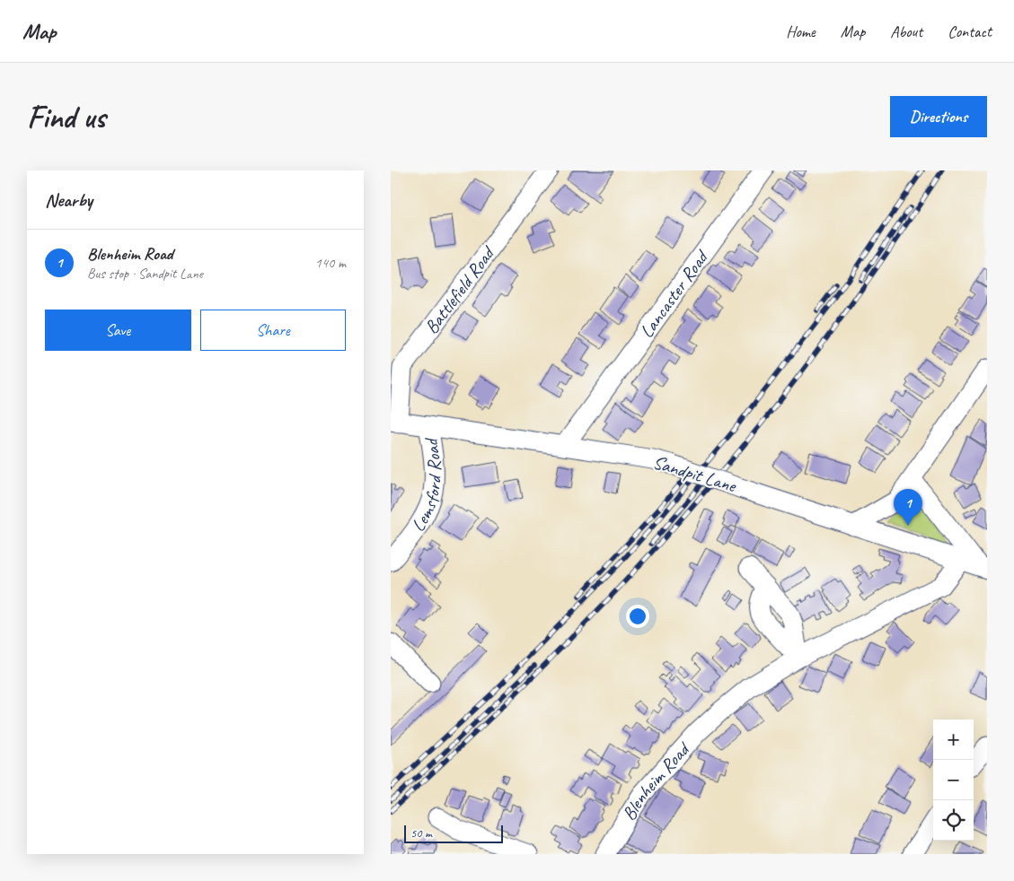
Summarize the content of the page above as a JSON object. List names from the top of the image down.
{
  "streets": {
    "street": [
      "Battlefield Road",
      "Lancaster Road",
      "Sandpit Lane",
      "Lemsford Road",
      "Blenheim Road"
    ]
  },
  "crossings": [
    ["Battlefield Road", "Sandpit Lane"],
    ["Lancaster Road", "Sandpit Lane"],
    ["Sandpit Lane", "Lemsford Road"],
    ["Sandpit Lane", "Blenheim Road"]
  ],
  "scale_bar": "50 m",
  "page": {
    "header": "Map",
    "nav": [
      "Home",
      "Map",
      "About",
      "Contact"
    ],
    "buttons": [
      "Directions",
      ["Save", "Share"]
    ],
    "title": "Find us",
    "heading": "Nearby",
    "list": [
      {
        "mark": "1",
        "name": "Blenheim Road",
        "note": "Bus stop · Sandpit Lane",
        "value": "140 m"
      }
    ],
    "pins": "1",
    "map_buttons": ["+", "−"],
    "scale": "50 m"
  }
}
